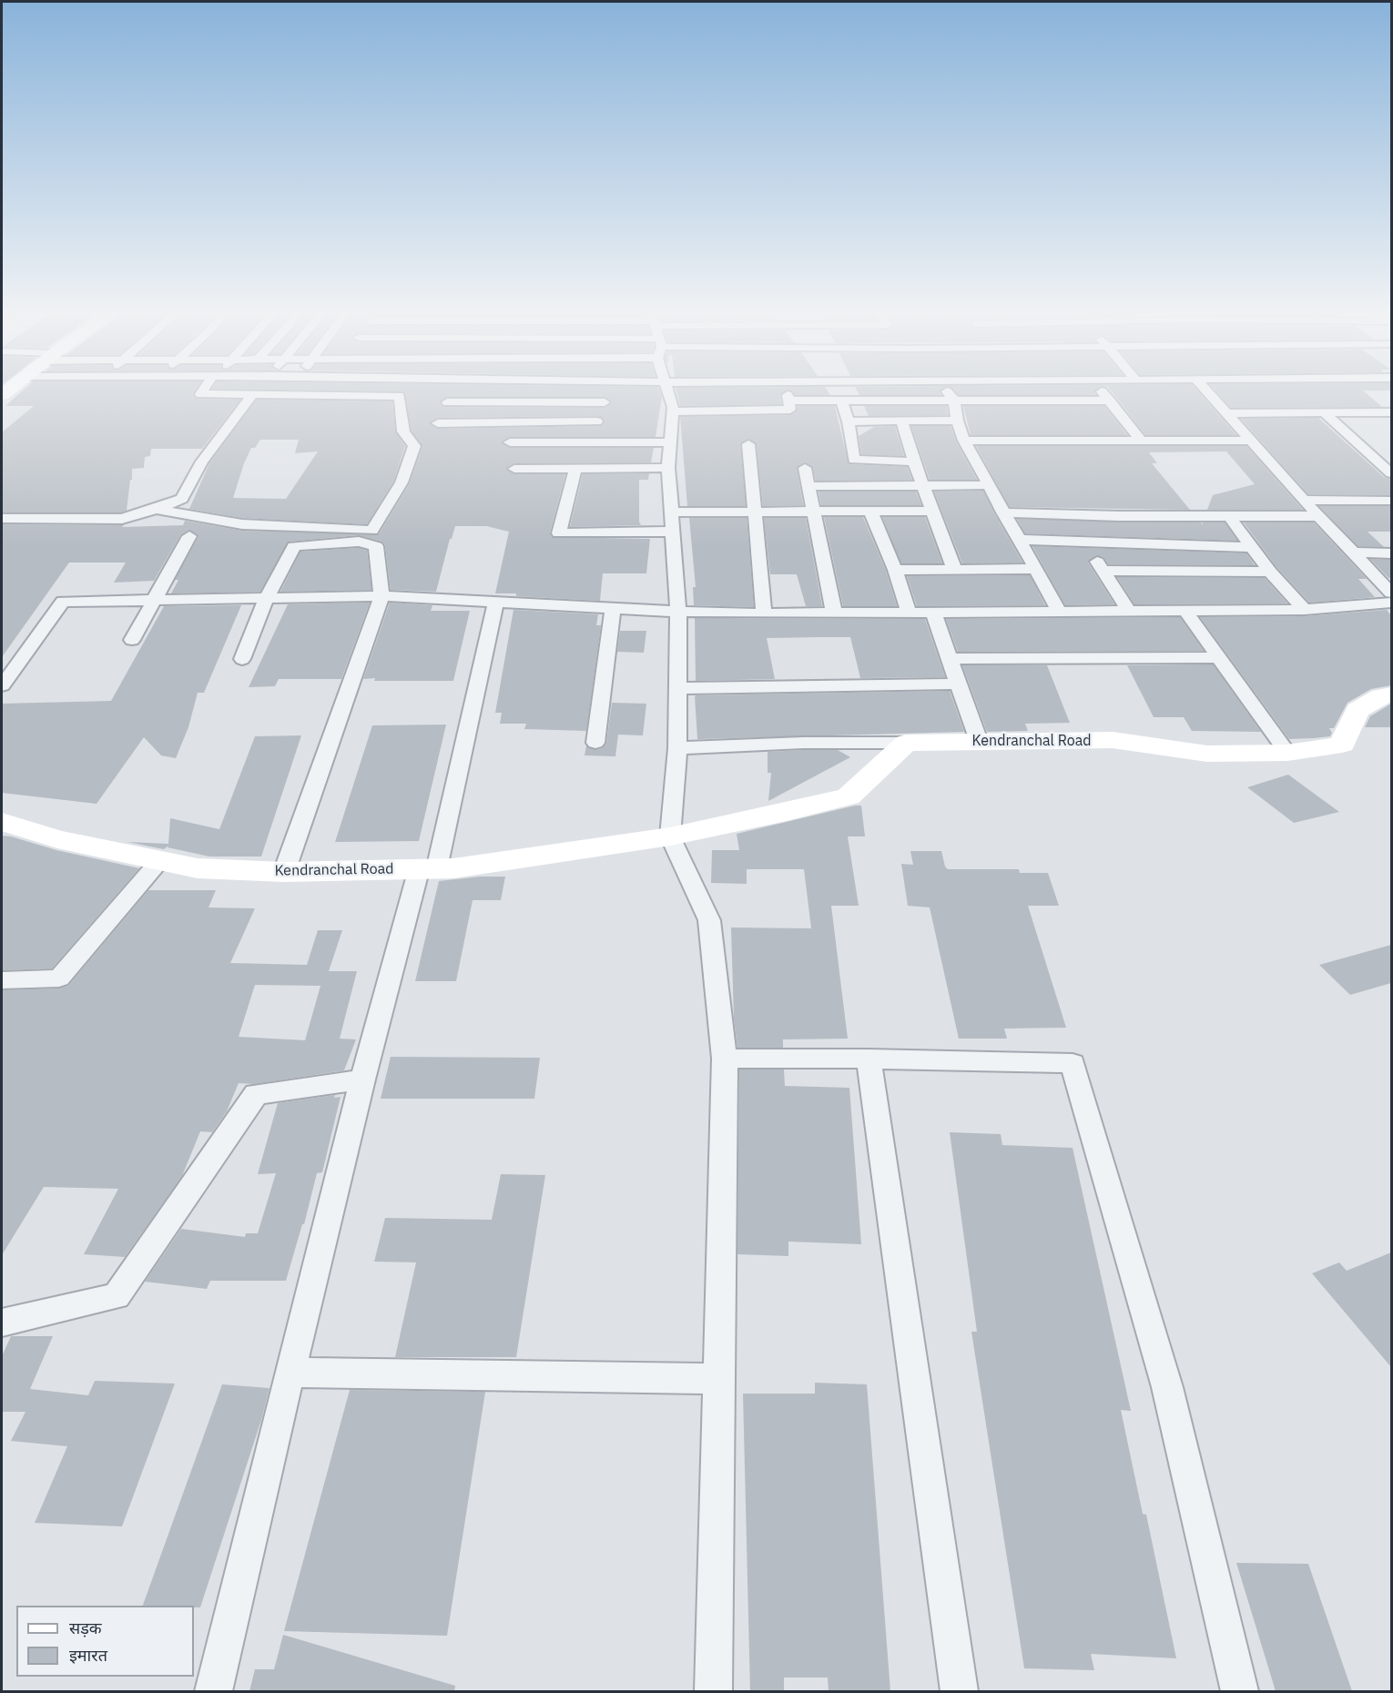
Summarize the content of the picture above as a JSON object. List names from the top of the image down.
{
  "streets": {
    "street": ["Kendranchal Road"]
  },
  "legend": ["सड़क", "इमारत"]
}
